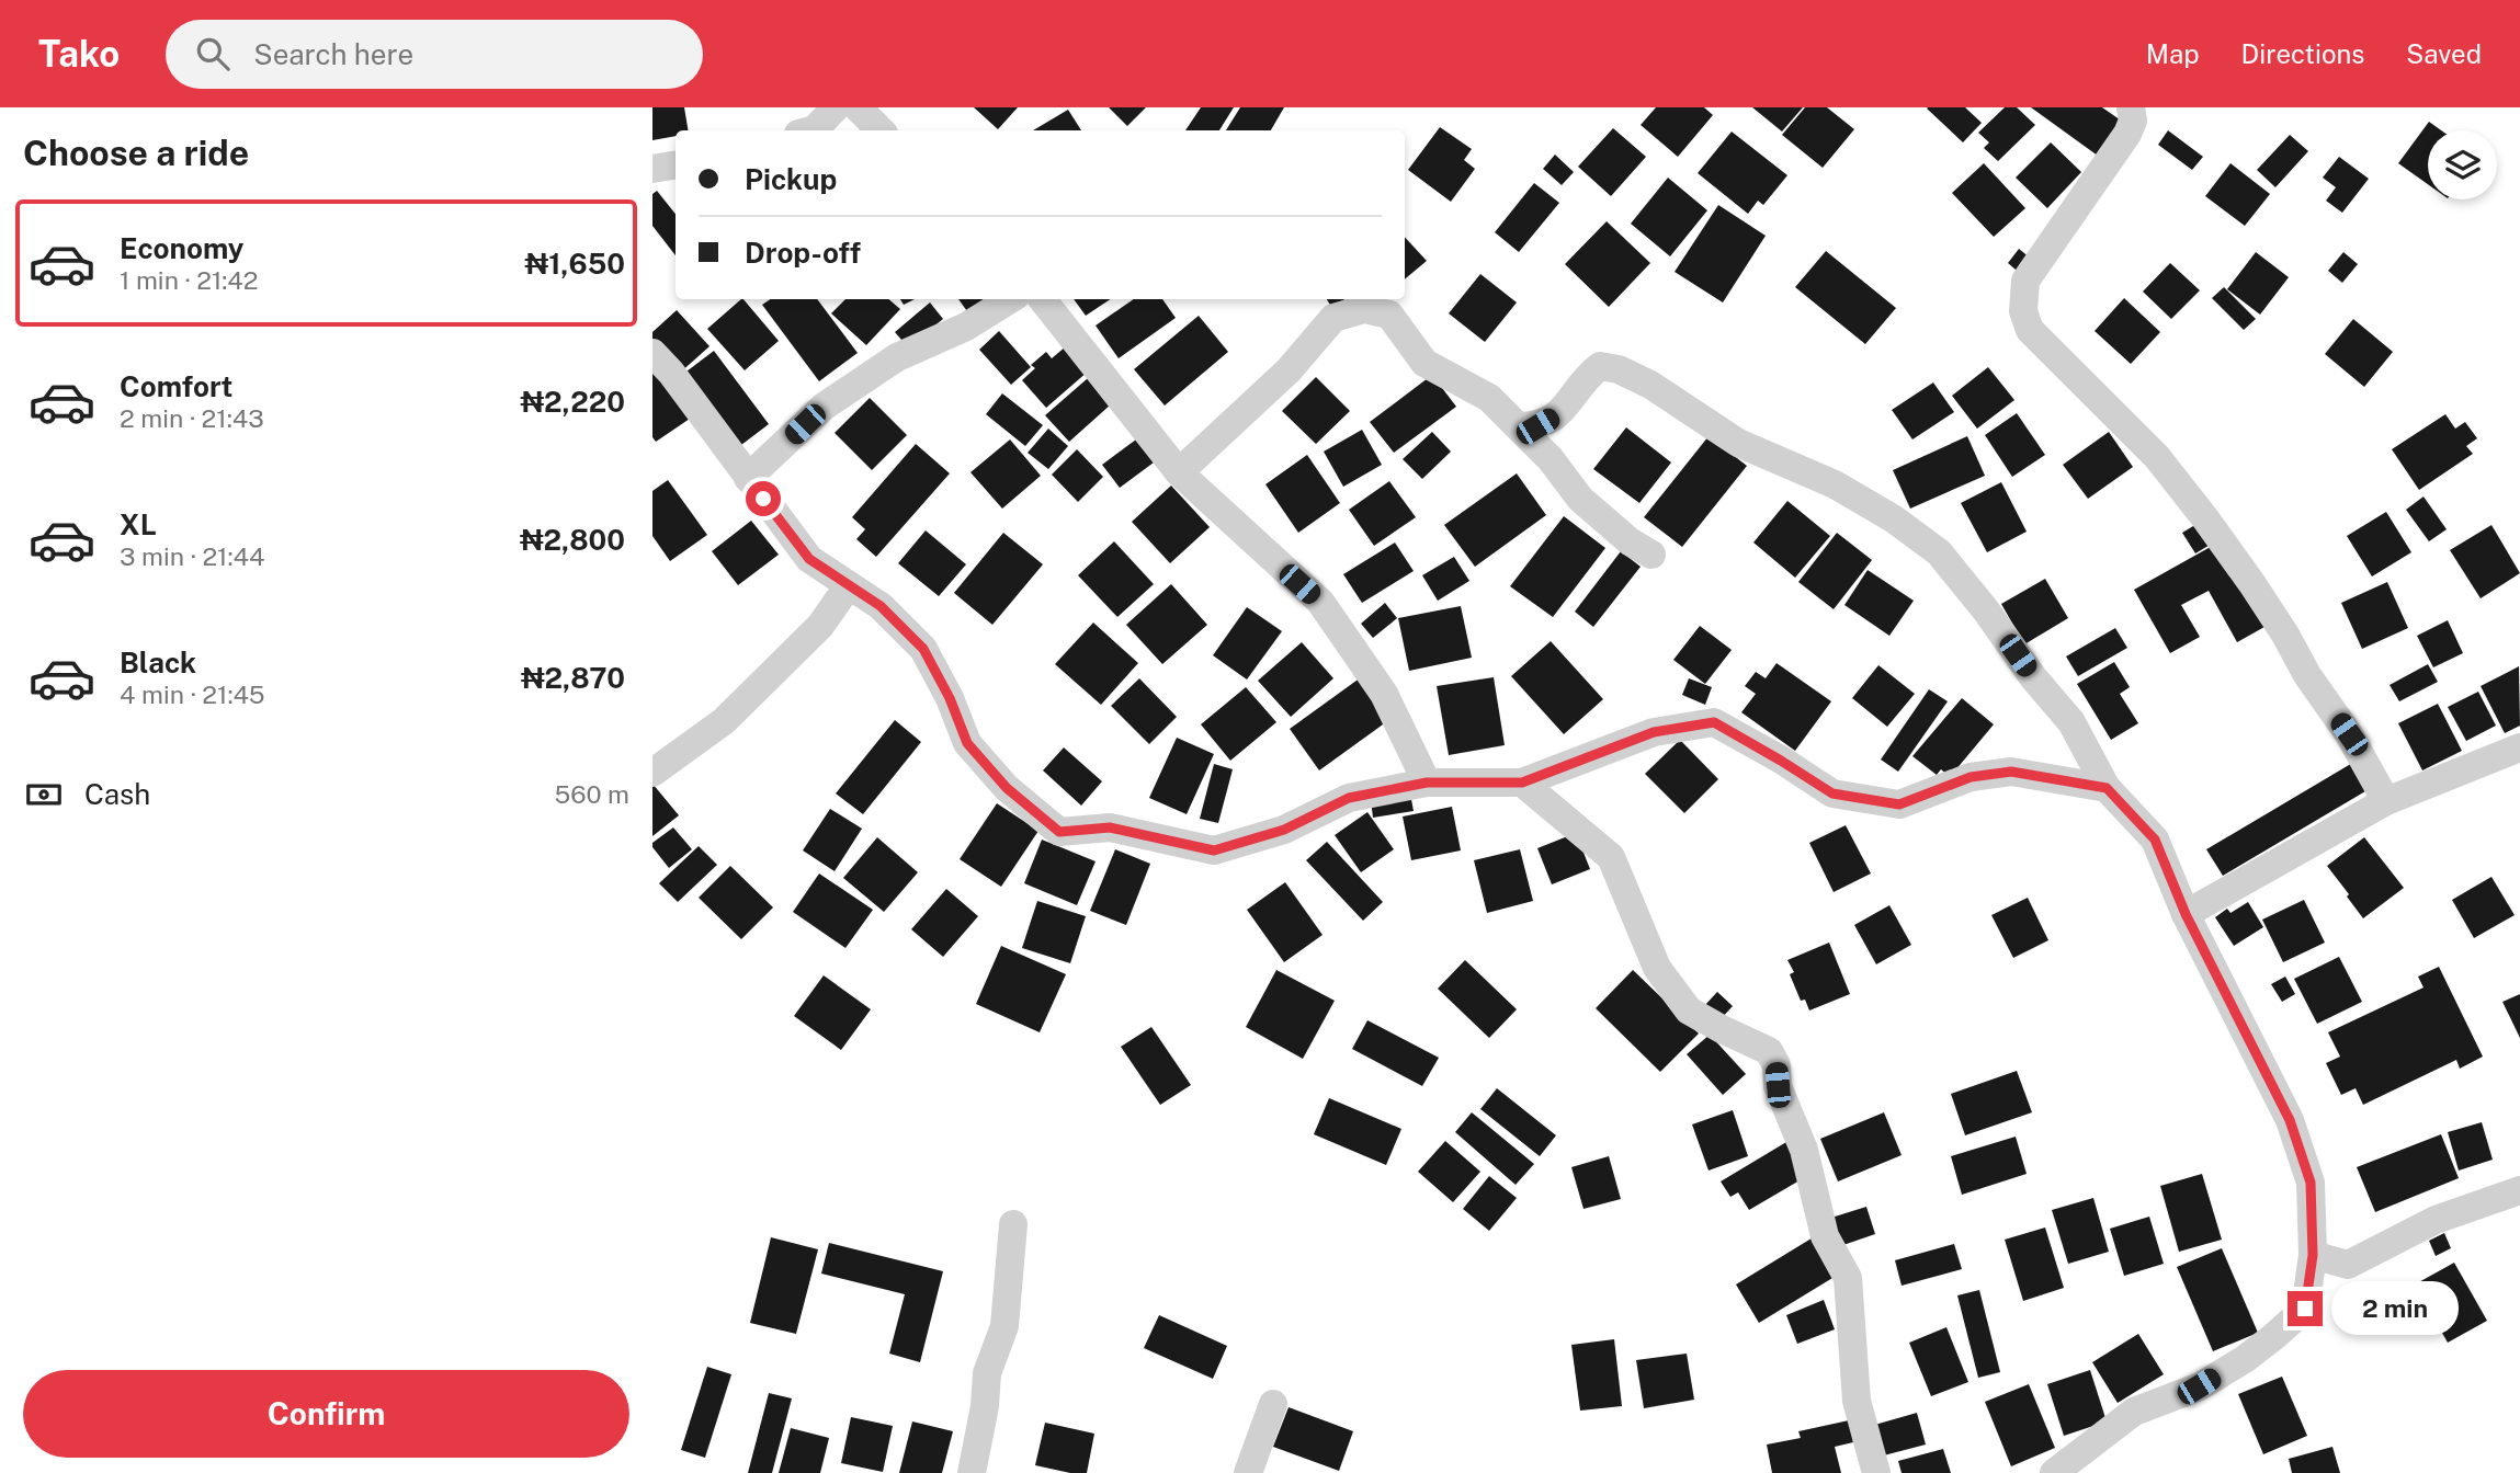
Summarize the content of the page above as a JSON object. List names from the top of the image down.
{
  "page": {
    "header": "Tako",
    "search": "Search here",
    "nav": ["Map", "Directions", "Saved"],
    "heading": "Choose a ride",
    "banner": ["Pickup", "Drop-off"],
    "list": [
      {
        "name": "Economy",
        "note": "1 min · 21:42",
        "value": "₦1,650"
      },
      {
        "name": "Comfort",
        "note": "2 min · 21:43",
        "value": "₦2,220"
      },
      {
        "name": "XL",
        "note": "3 min · 21:44",
        "value": "₦2,800"
      },
      {
        "name": "Black",
        "note": "4 min · 21:45",
        "value": "₦2,870"
      }
    ],
    "pay": ["Cash", "560 m"],
    "bubble": "2 min",
    "buttons": "Confirm"
  }
}
